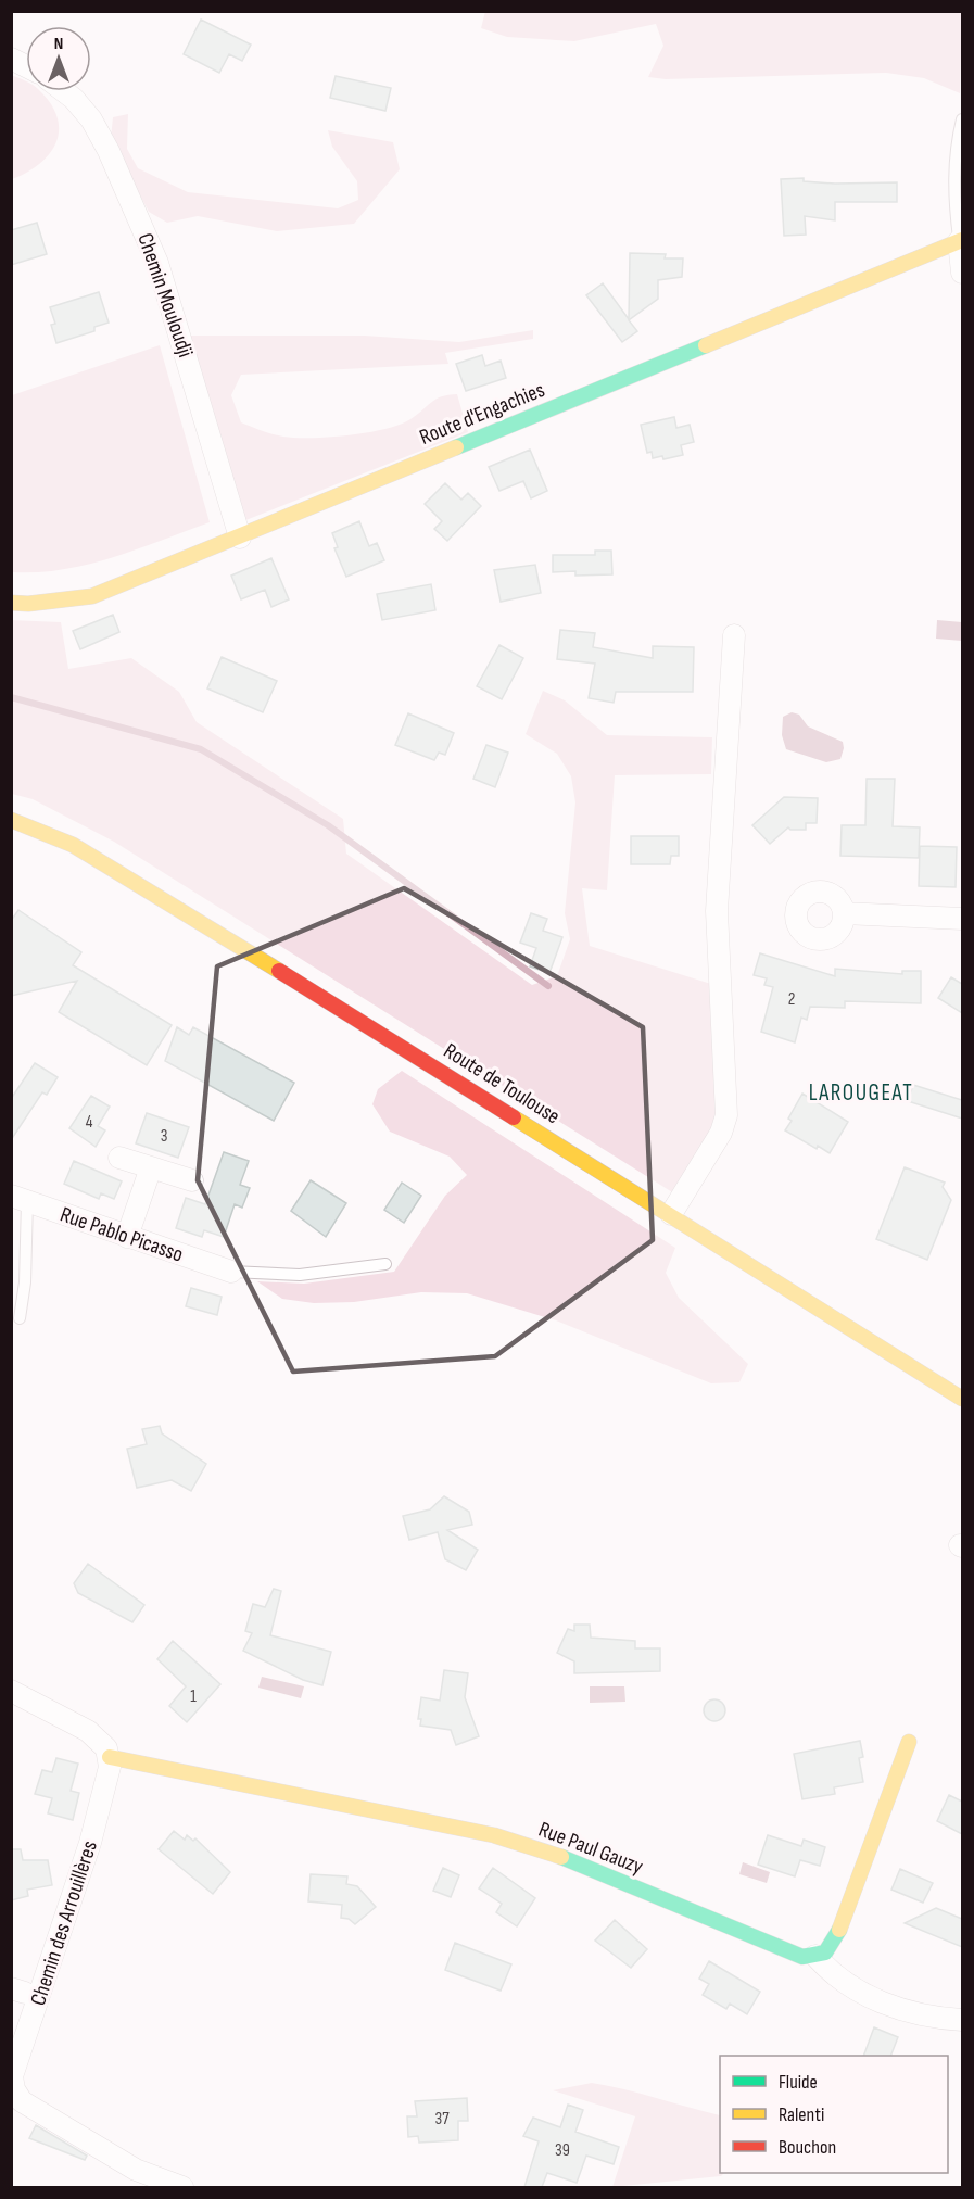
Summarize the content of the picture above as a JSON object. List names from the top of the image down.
{
  "streets": {
    "street": [
      "Chemin Mouloudji",
      "Route d'Engachies",
      "Route de Toulouse",
      "Rue Pablo Picasso",
      "Rue Paul Gauzy",
      "Chemin des Arrouillères"
    ]
  },
  "crossings": [
    ["Chemin Mouloudji", "Route d'Engachies"],
    ["Rue Paul Gauzy", "Chemin des Arrouillères"]
  ],
  "districts": ["LAROUGEAT"],
  "house_numbers": [
    "2",
    "4",
    "3",
    "1",
    "37",
    "39"
  ],
  "legend": ["Fluide", "Ralenti", "Bouchon"],
  "north": "top"
}
